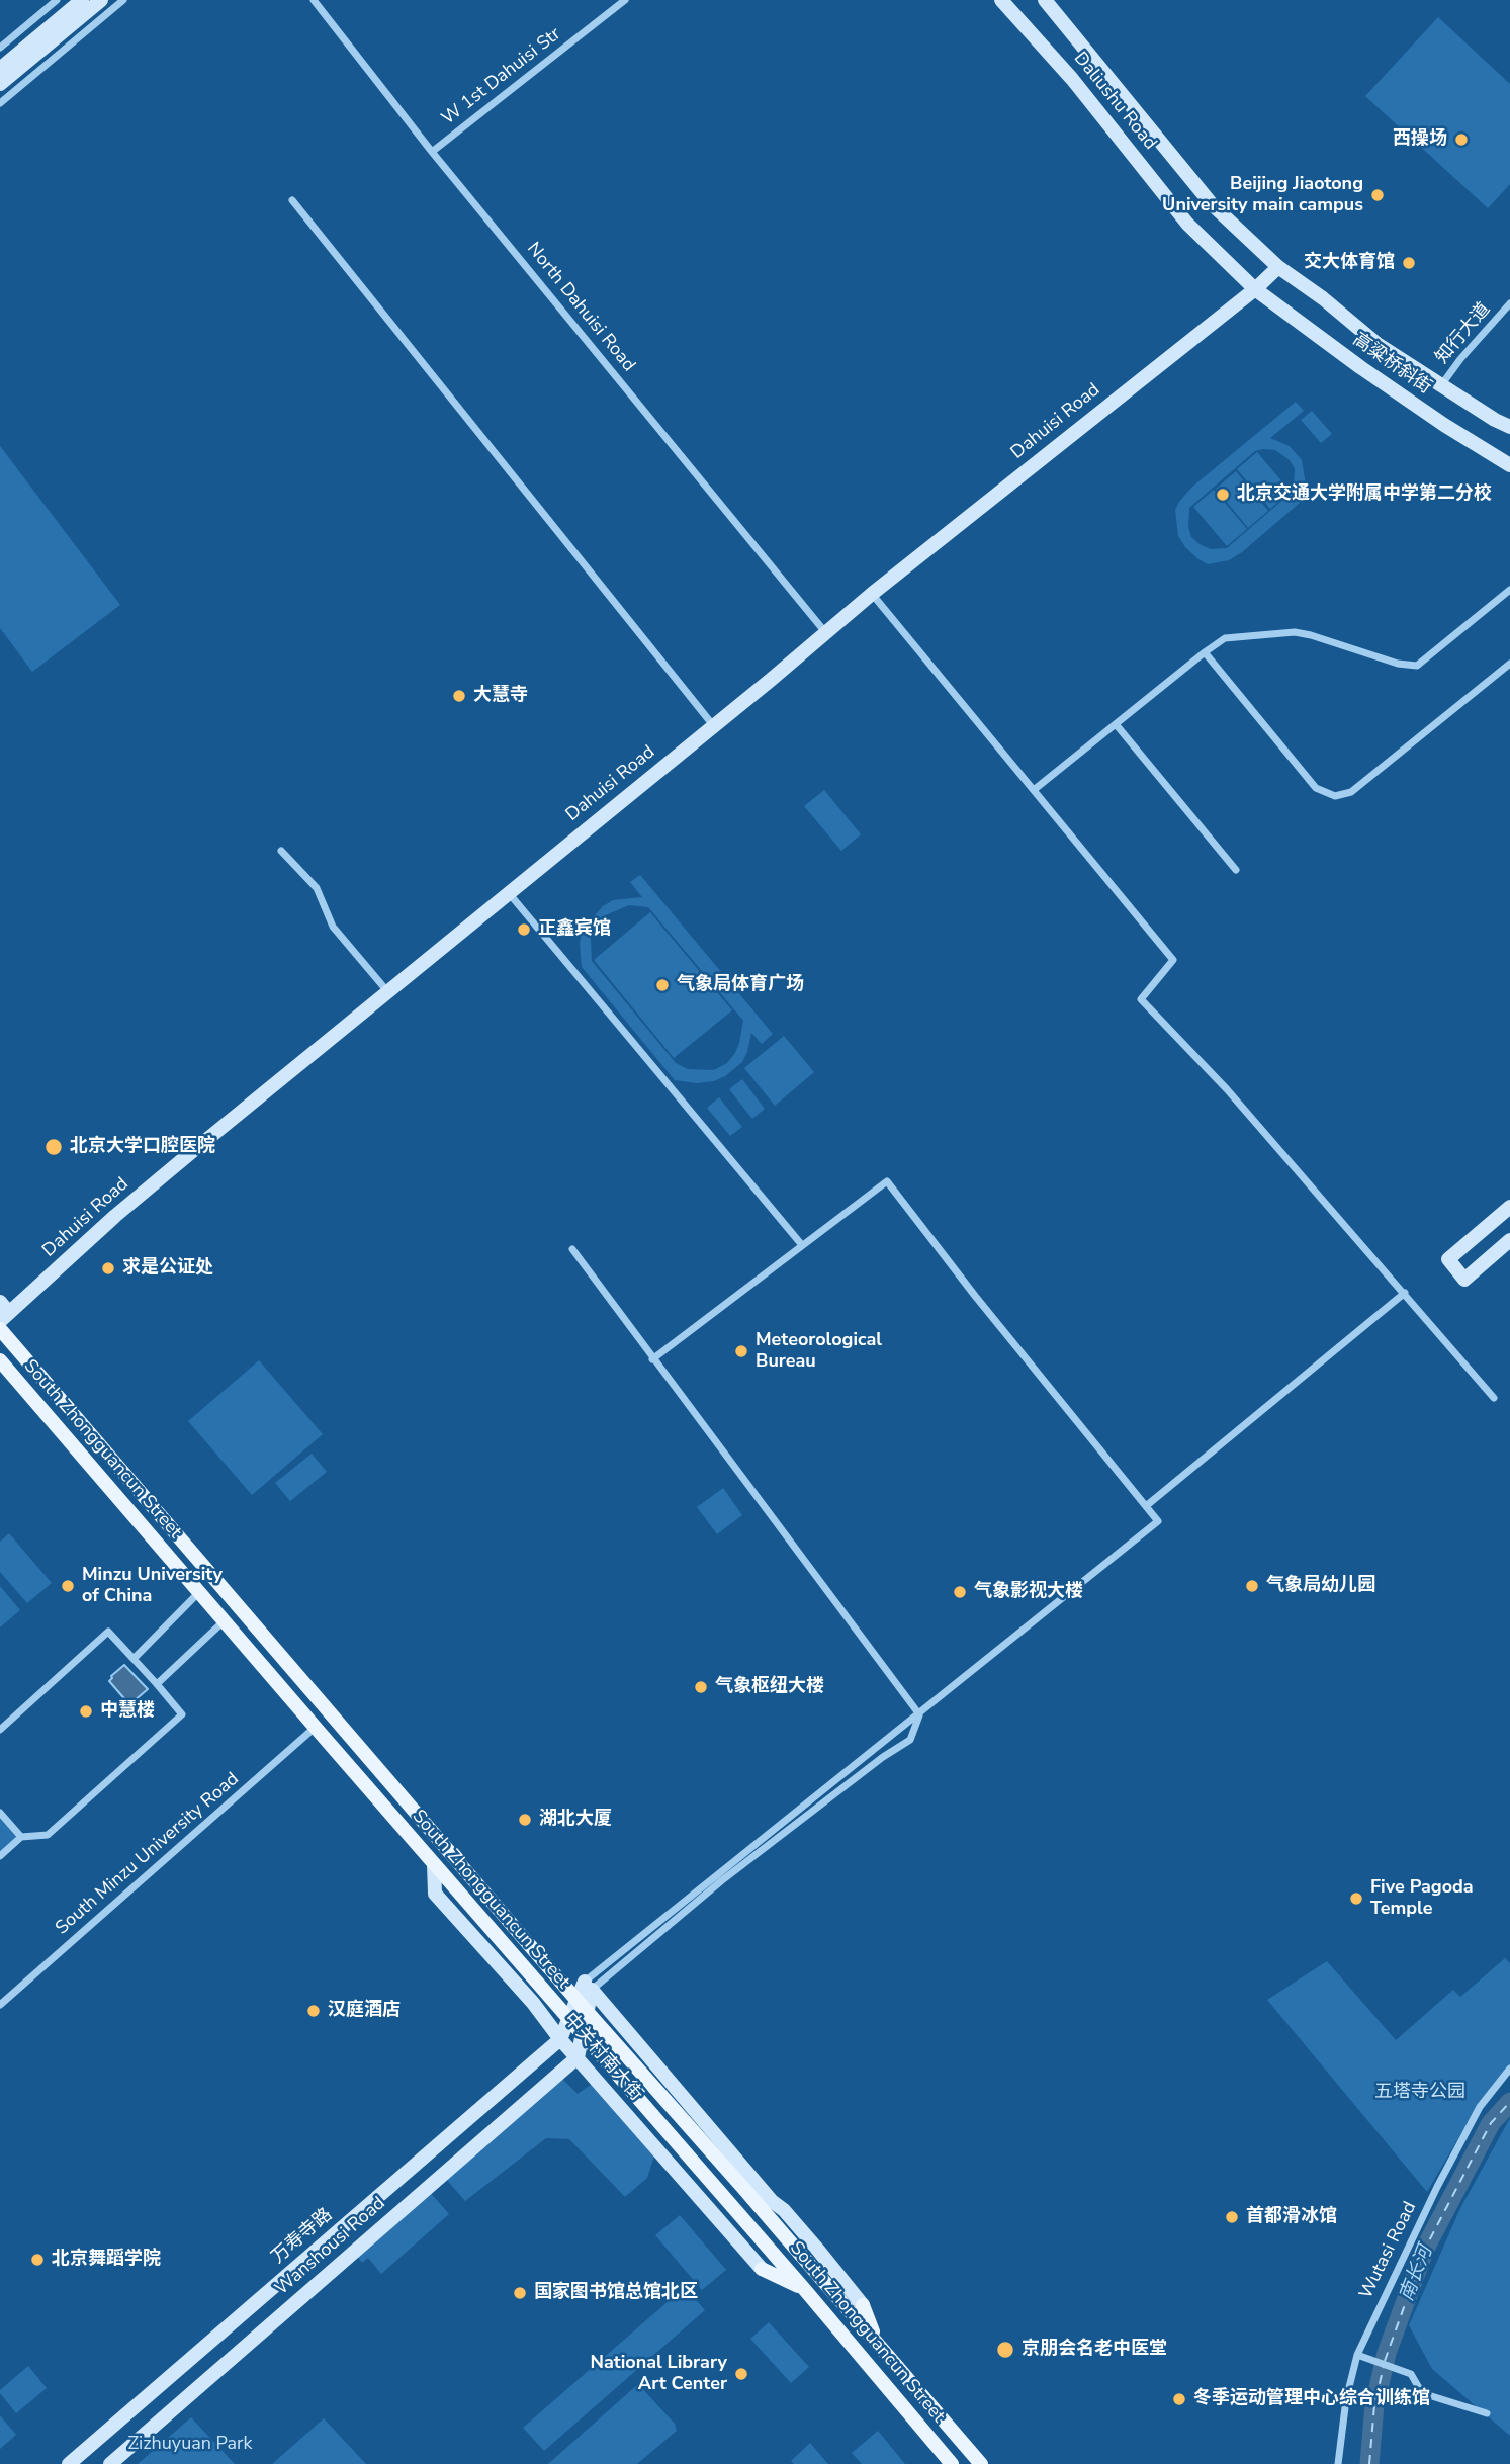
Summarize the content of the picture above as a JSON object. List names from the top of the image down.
{
  "streets": {
    "main road": ["South Zhongguancun Street"],
    "street": [
      "W 1st Dahuisi Str",
      "Daliushu Road",
      "North Dahuisi Road",
      "知行大道",
      "高粱桥斜街",
      "Dahuisi Road",
      "South Minzu University Road",
      "中关村南大街",
      "万寿寺路",
      "Wanshousi Road",
      "Wutasi Road"
    ]
  },
  "crossings": [
    ["W 1st Dahuisi Str", "North Dahuisi Road"],
    ["Daliushu Road", "高粱桥斜街"],
    ["Daliushu Road", "Dahuisi Road"],
    ["North Dahuisi Road", "Dahuisi Road"],
    ["知行大道", "高粱桥斜街"],
    ["高粱桥斜街", "Dahuisi Road"],
    ["South Zhongguancun Street", "South Minzu University Road"],
    ["South Zhongguancun Street", "中关村南大街"],
    ["中关村南大街", "万寿寺路"],
    ["中关村南大街", "Wanshousi Road"]
  ],
  "water": ["南长河"],
  "parks": ["五塔寺公园", "Zizhuyuan Park"],
  "places": [
    "西操场",
    "Beijing Jiaotong University main campus",
    "交大体育馆",
    "北京交通大学附属中学第二分校",
    "大慧寺",
    "正鑫宾馆",
    "气象局体育广场",
    "北京大学口腔医院",
    "求是公证处",
    "Meteorological Bureau",
    "Minzu University of China",
    "气象局幼儿园",
    "气象影视大楼",
    "气象枢纽大楼",
    "中慧楼",
    "湖北大厦",
    "Five Pagoda Temple",
    "汉庭酒店",
    "首都滑冰馆",
    "北京舞蹈学院",
    "国家图书馆总馆北区",
    "京朋会名老中医堂",
    "National Library Art Center",
    "冬季运动管理中心综合训练馆"
  ]
}
